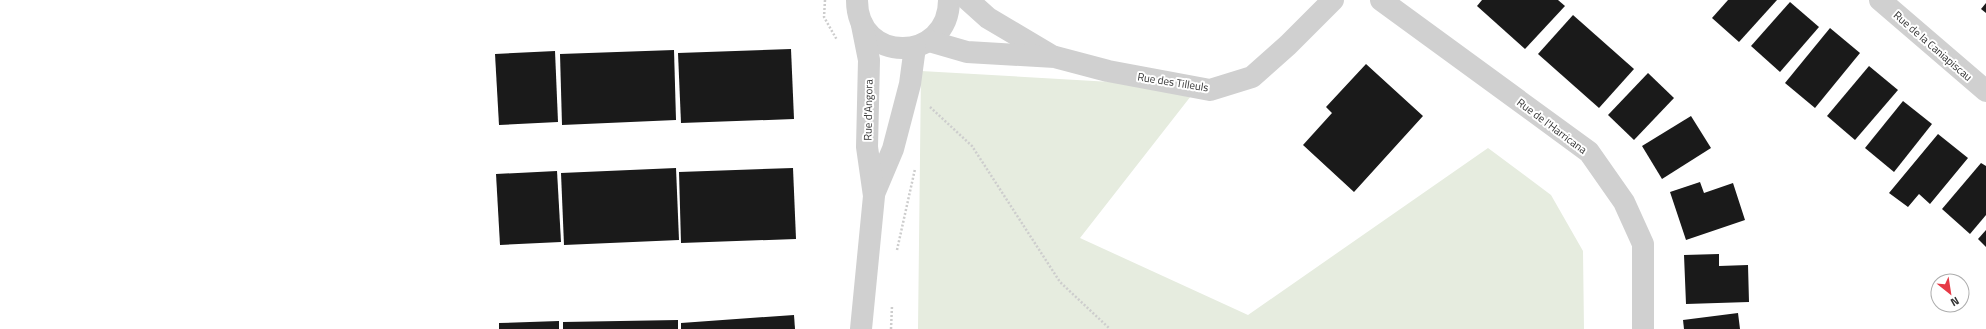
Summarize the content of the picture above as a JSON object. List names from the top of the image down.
{
  "streets": {
    "street": [
      "Rue de la Caniapiscau",
      "Rue des Tilleuls",
      "Rue d'Angora",
      "Rue de l'Harricana"
    ]
  },
  "crossings": [
    ["Rue des Tilleuls", "Rue d'Angora"]
  ],
  "north": "bottom right"
}
